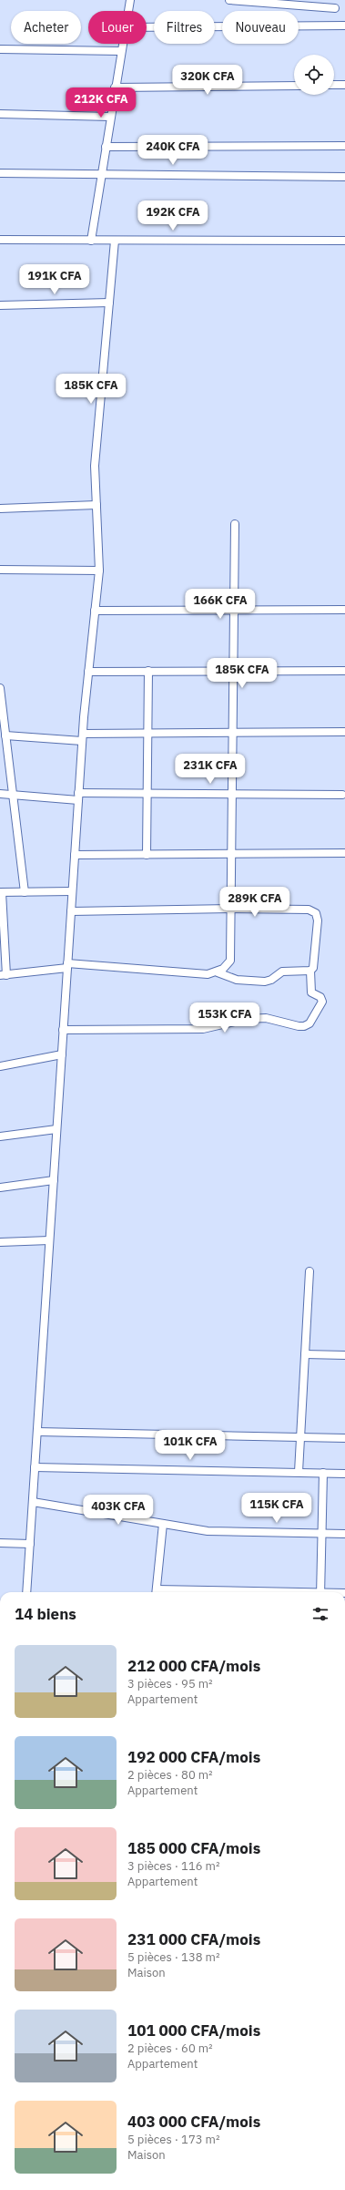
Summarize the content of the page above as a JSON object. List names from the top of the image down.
{
  "page": {
    "chip": [
      "Acheter",
      "Louer",
      "Filtres",
      "Nouveau"
    ],
    "price": [
      "320K CFA",
      "212K CFA",
      "240K CFA",
      "192K CFA",
      "191K CFA",
      "185K CFA",
      "166K CFA",
      "185K CFA",
      "231K CFA",
      "289K CFA",
      "153K CFA",
      "101K CFA",
      "115K CFA",
      "403K CFA"
    ],
    "heading": "14 biens",
    "list": [
      {
        "name": "212 000 CFA/mois",
        "note": "3 pièces · 95 m² · Appartement"
      },
      {
        "name": "192 000 CFA/mois",
        "note": "2 pièces · 80 m² · Appartement"
      },
      {
        "name": "185 000 CFA/mois",
        "note": "3 pièces · 116 m² · Appartement"
      },
      {
        "name": "231 000 CFA/mois",
        "note": "5 pièces · 138 m² · Maison"
      },
      {
        "name": "101 000 CFA/mois",
        "note": "2 pièces · 60 m² · Appartement"
      },
      {
        "name": "403 000 CFA/mois",
        "note": "5 pièces · 173 m² · Maison"
      }
    ]
  }
}
